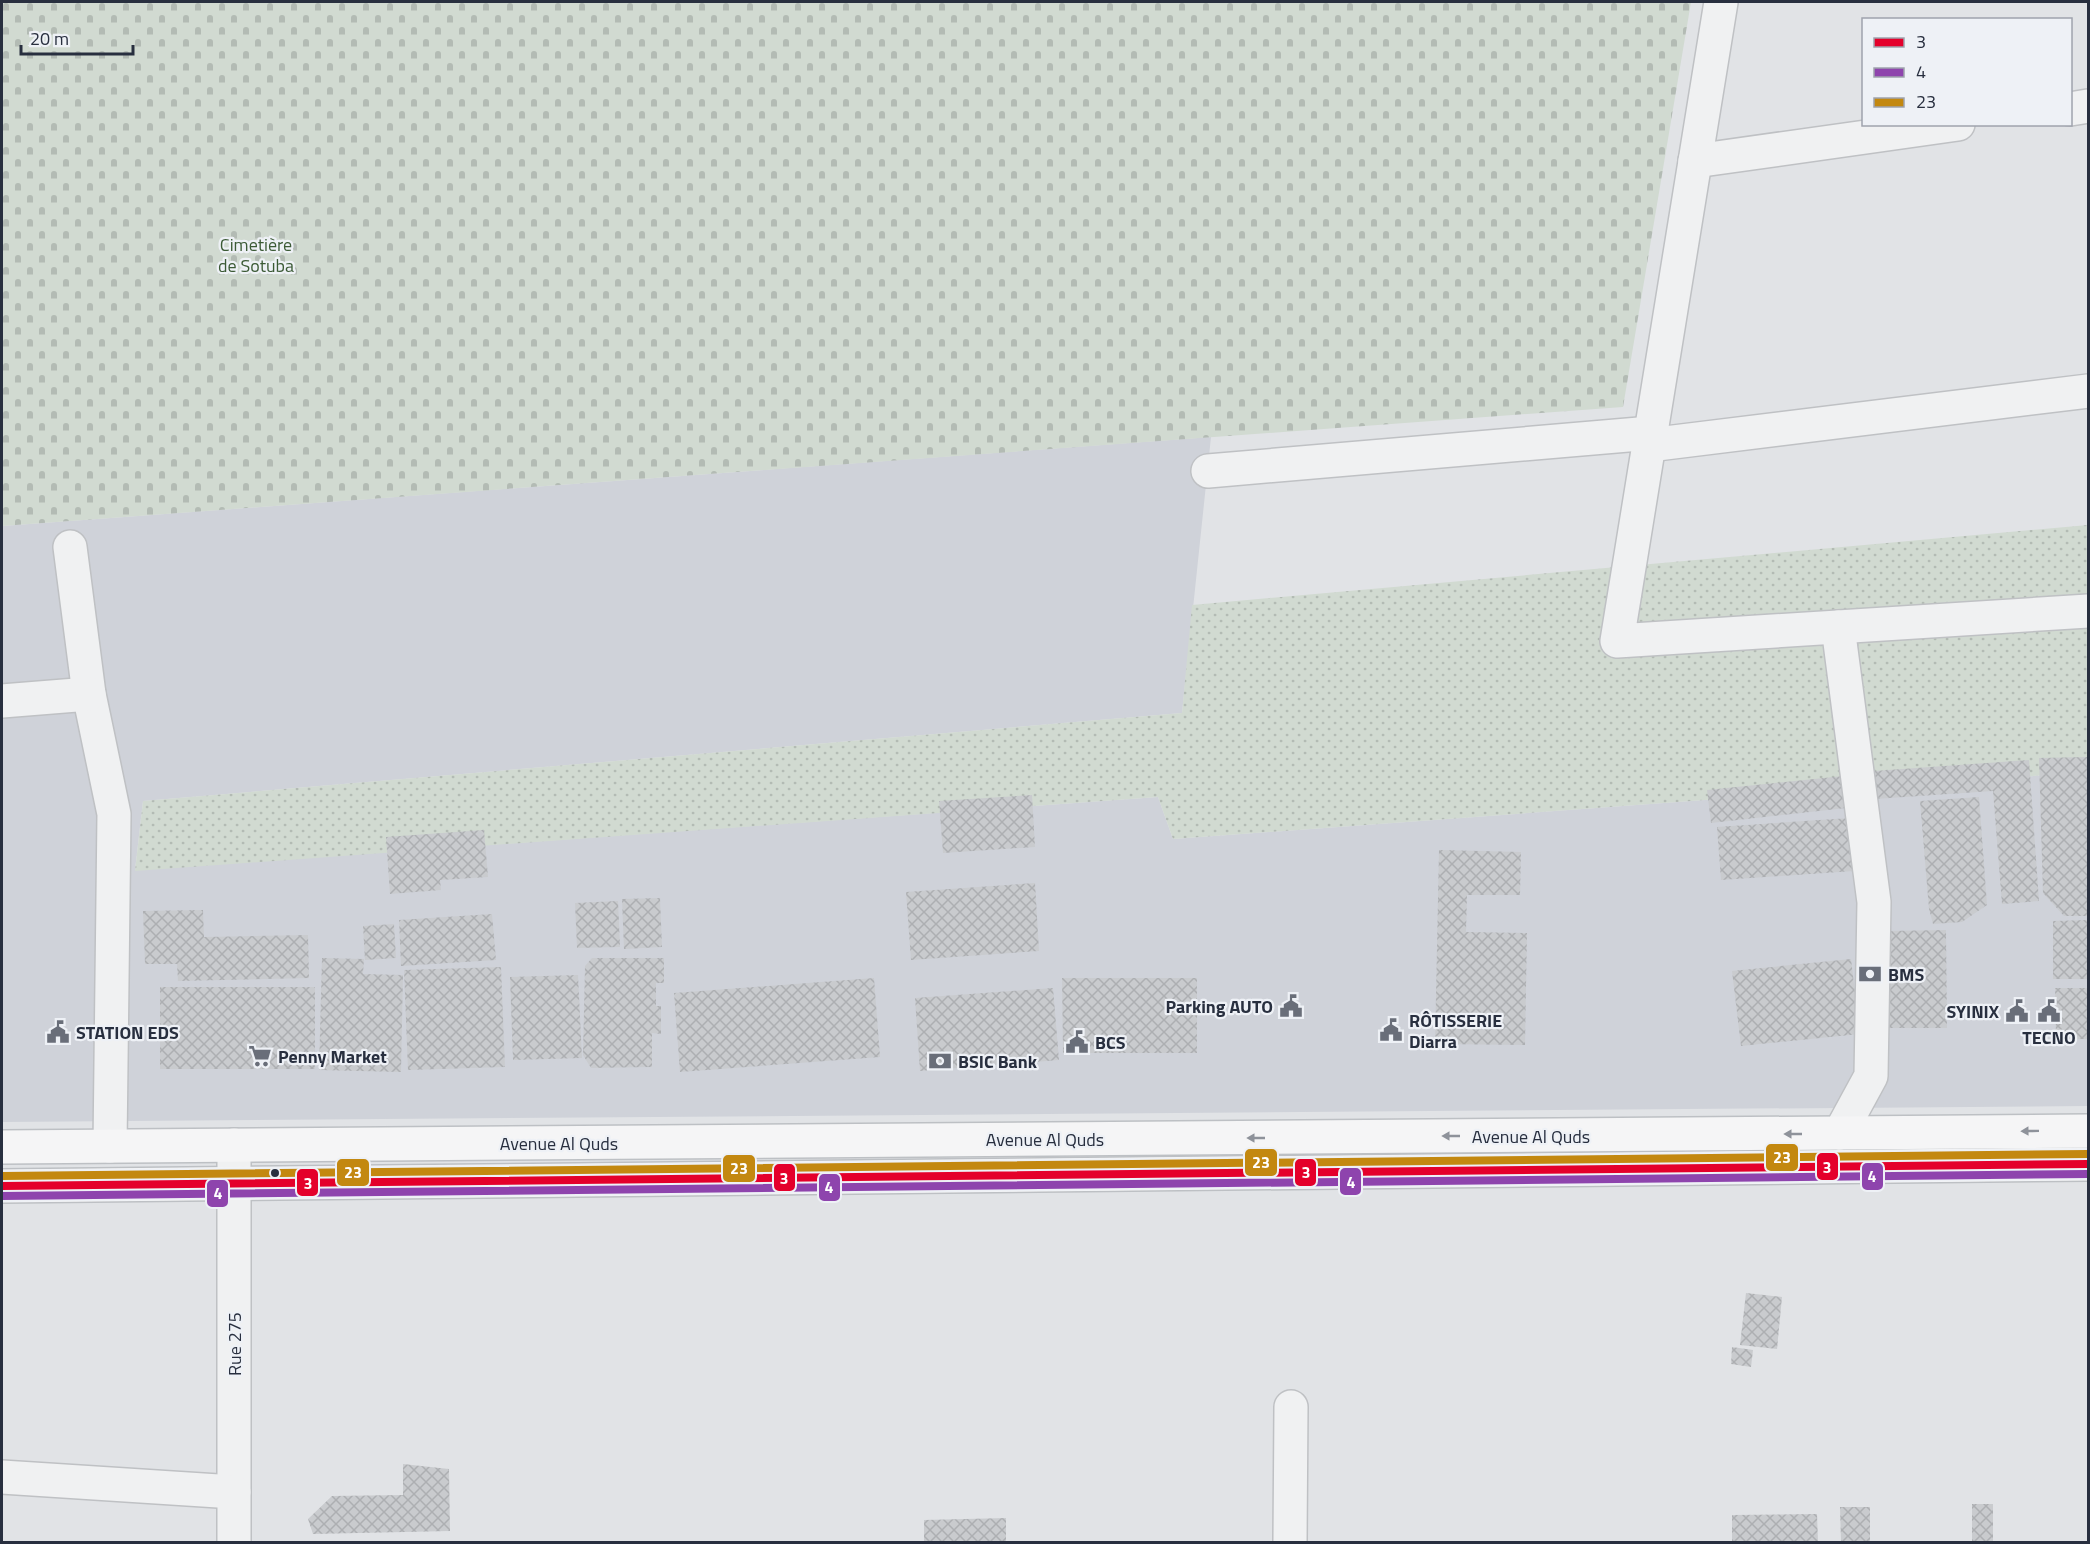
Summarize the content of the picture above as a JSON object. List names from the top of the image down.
{
  "streets": {
    "main road": ["Avenue Al Quds"],
    "street": ["Rue 275"]
  },
  "crossings": [
    ["Avenue Al Quds", "Rue 275"]
  ],
  "parks": ["Cimetière de Sotuba"],
  "places": {
    "bank": ["BMS", "BSIC Bank"],
    "public building": [
      "Parking AUTO",
      "SYINIX",
      "TECNO",
      "RÔTISSERIE Diarra",
      "STATION EDS",
      "BCS"
    ],
    "supermarket": ["Penny Market"]
  },
  "lines": ["transit line 23", "transit line 3", "transit line 4"],
  "legend": ["3", "4", "23"],
  "scale_bar": "20 m"
}
